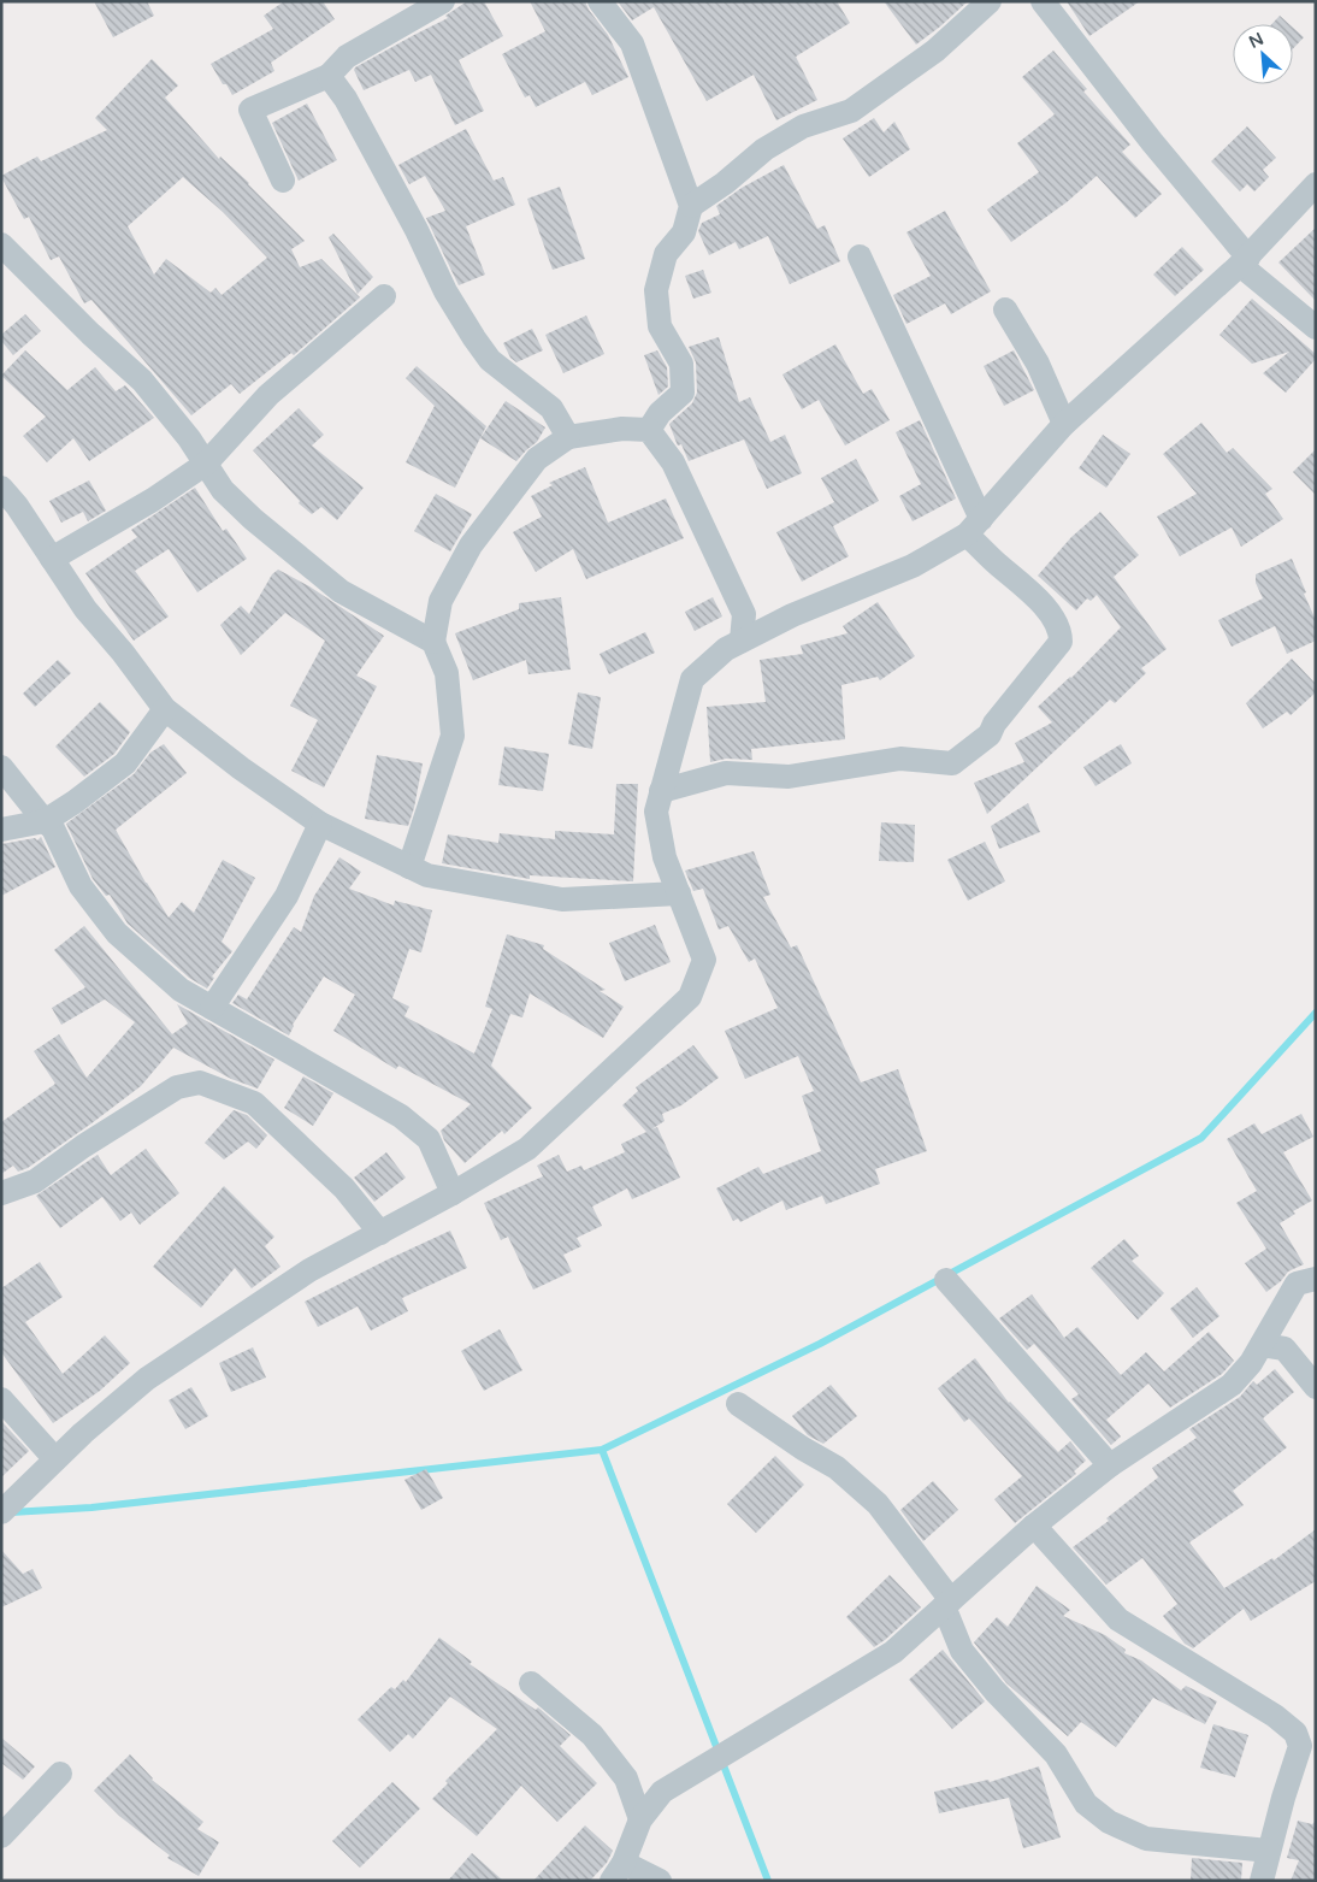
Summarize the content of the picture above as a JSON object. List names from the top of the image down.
{
  "north": "top left"
}
